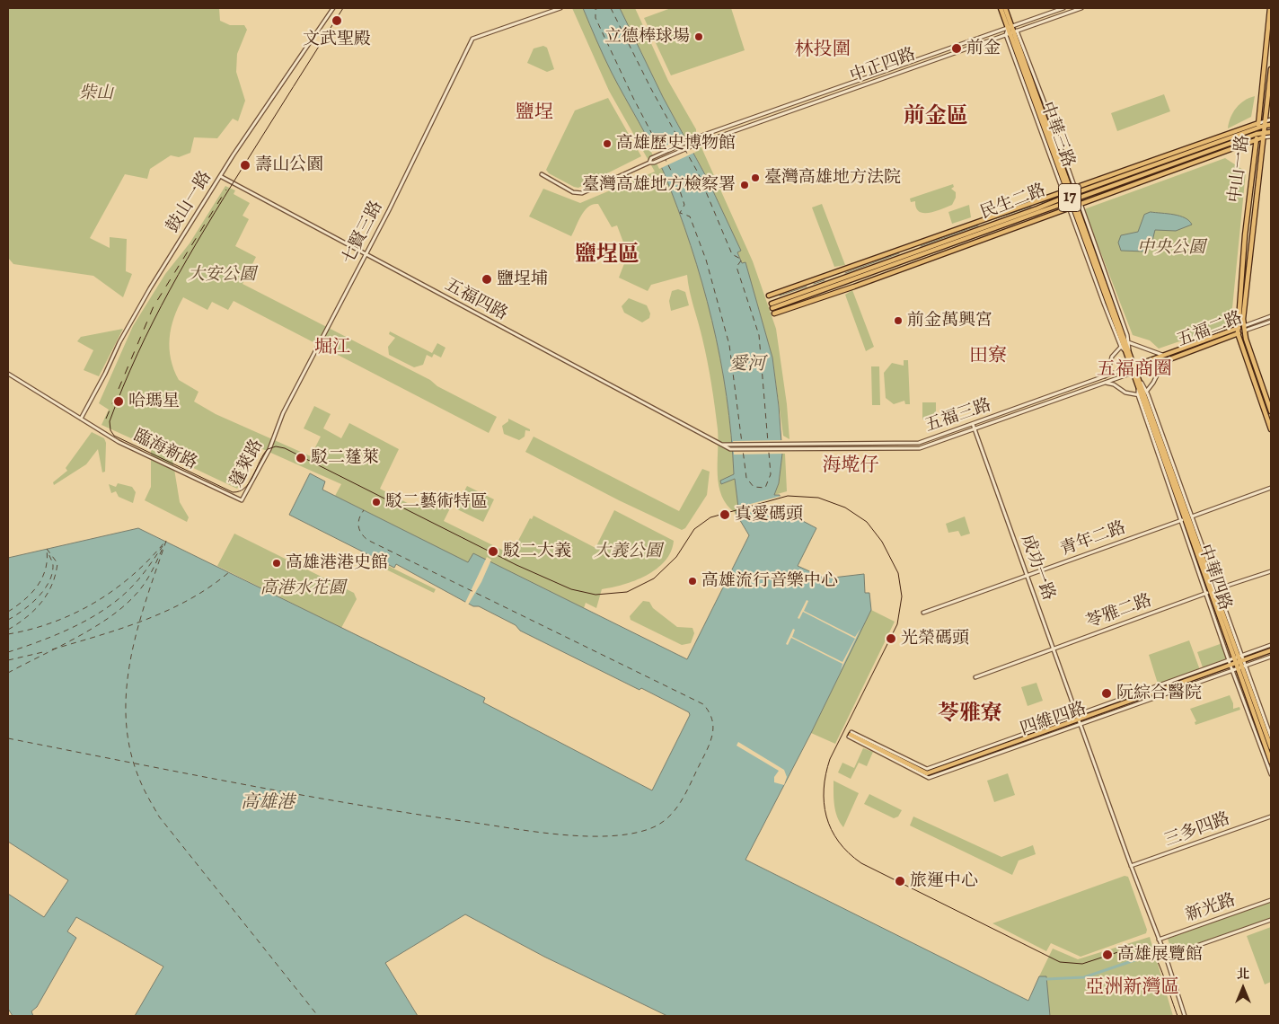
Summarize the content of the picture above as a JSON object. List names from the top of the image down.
{
  "streets": {
    "main road": [
      "中華三路",
      "中山一路",
      "17",
      "民生二路",
      "五福二路",
      "中華四路",
      "四維四路"
    ],
    "street": [
      "中正四路",
      "鼓山一路",
      "七賢三路",
      "五福四路",
      "五福三路",
      "臨海新路",
      "蓬萊路",
      "青年二路",
      "成功一路",
      "苓雅二路",
      "三多四路",
      "新光路"
    ]
  },
  "crossings": [
    ["中正四路", "中華三路"],
    ["中華三路", "民生二路"],
    ["中華三路", "五福二路"],
    ["中華三路", "五福三路"],
    ["中華三路", "中華四路"],
    ["中山一路", "民生二路"],
    ["中山一路", "五福二路"],
    ["鼓山一路", "五福四路"],
    ["鼓山一路", "臨海新路"],
    ["七賢三路", "五福四路"],
    ["七賢三路", "蓬萊路"],
    ["五福四路", "五福三路"],
    ["五福二路", "五福三路"],
    ["五福二路", "中華四路"],
    ["五福三路", "成功一路"],
    ["五福三路", "中華四路"],
    ["臨海新路", "蓬萊路"],
    ["青年二路", "成功一路"],
    ["青年二路", "中華四路"],
    ["成功一路", "苓雅二路"],
    ["成功一路", "四維四路"],
    ["中華四路", "苓雅二路"],
    ["中華四路", "四維四路"]
  ],
  "districts": [
    "林投圍",
    "鹽埕",
    "前金區",
    "鹽埕區",
    "堀江",
    "田寮",
    "五福商圈",
    "海墘仔",
    "苓雅寮",
    "亞洲新灣區"
  ],
  "water": ["愛河", "高雄港"],
  "parks": [
    "柴山",
    "中央公園",
    "大安公園",
    "大義公園",
    "高港水花園"
  ],
  "places": [
    "文武聖殿",
    "立德棒球場",
    "前金",
    "高雄歷史博物館",
    "壽山公園",
    "臺灣高雄地方法院",
    "臺灣高雄地方檢察署",
    "鹽埕埔",
    "前金萬興宮",
    "哈瑪星",
    "駁二蓬萊",
    "駁二藝術特區",
    "真愛碼頭",
    "駁二大義",
    "高雄港港史館",
    "高雄流行音樂中心",
    "光榮碼頭",
    "阮綜合醫院",
    "旅運中心",
    "高雄展覽館"
  ],
  "north": "top"
}
